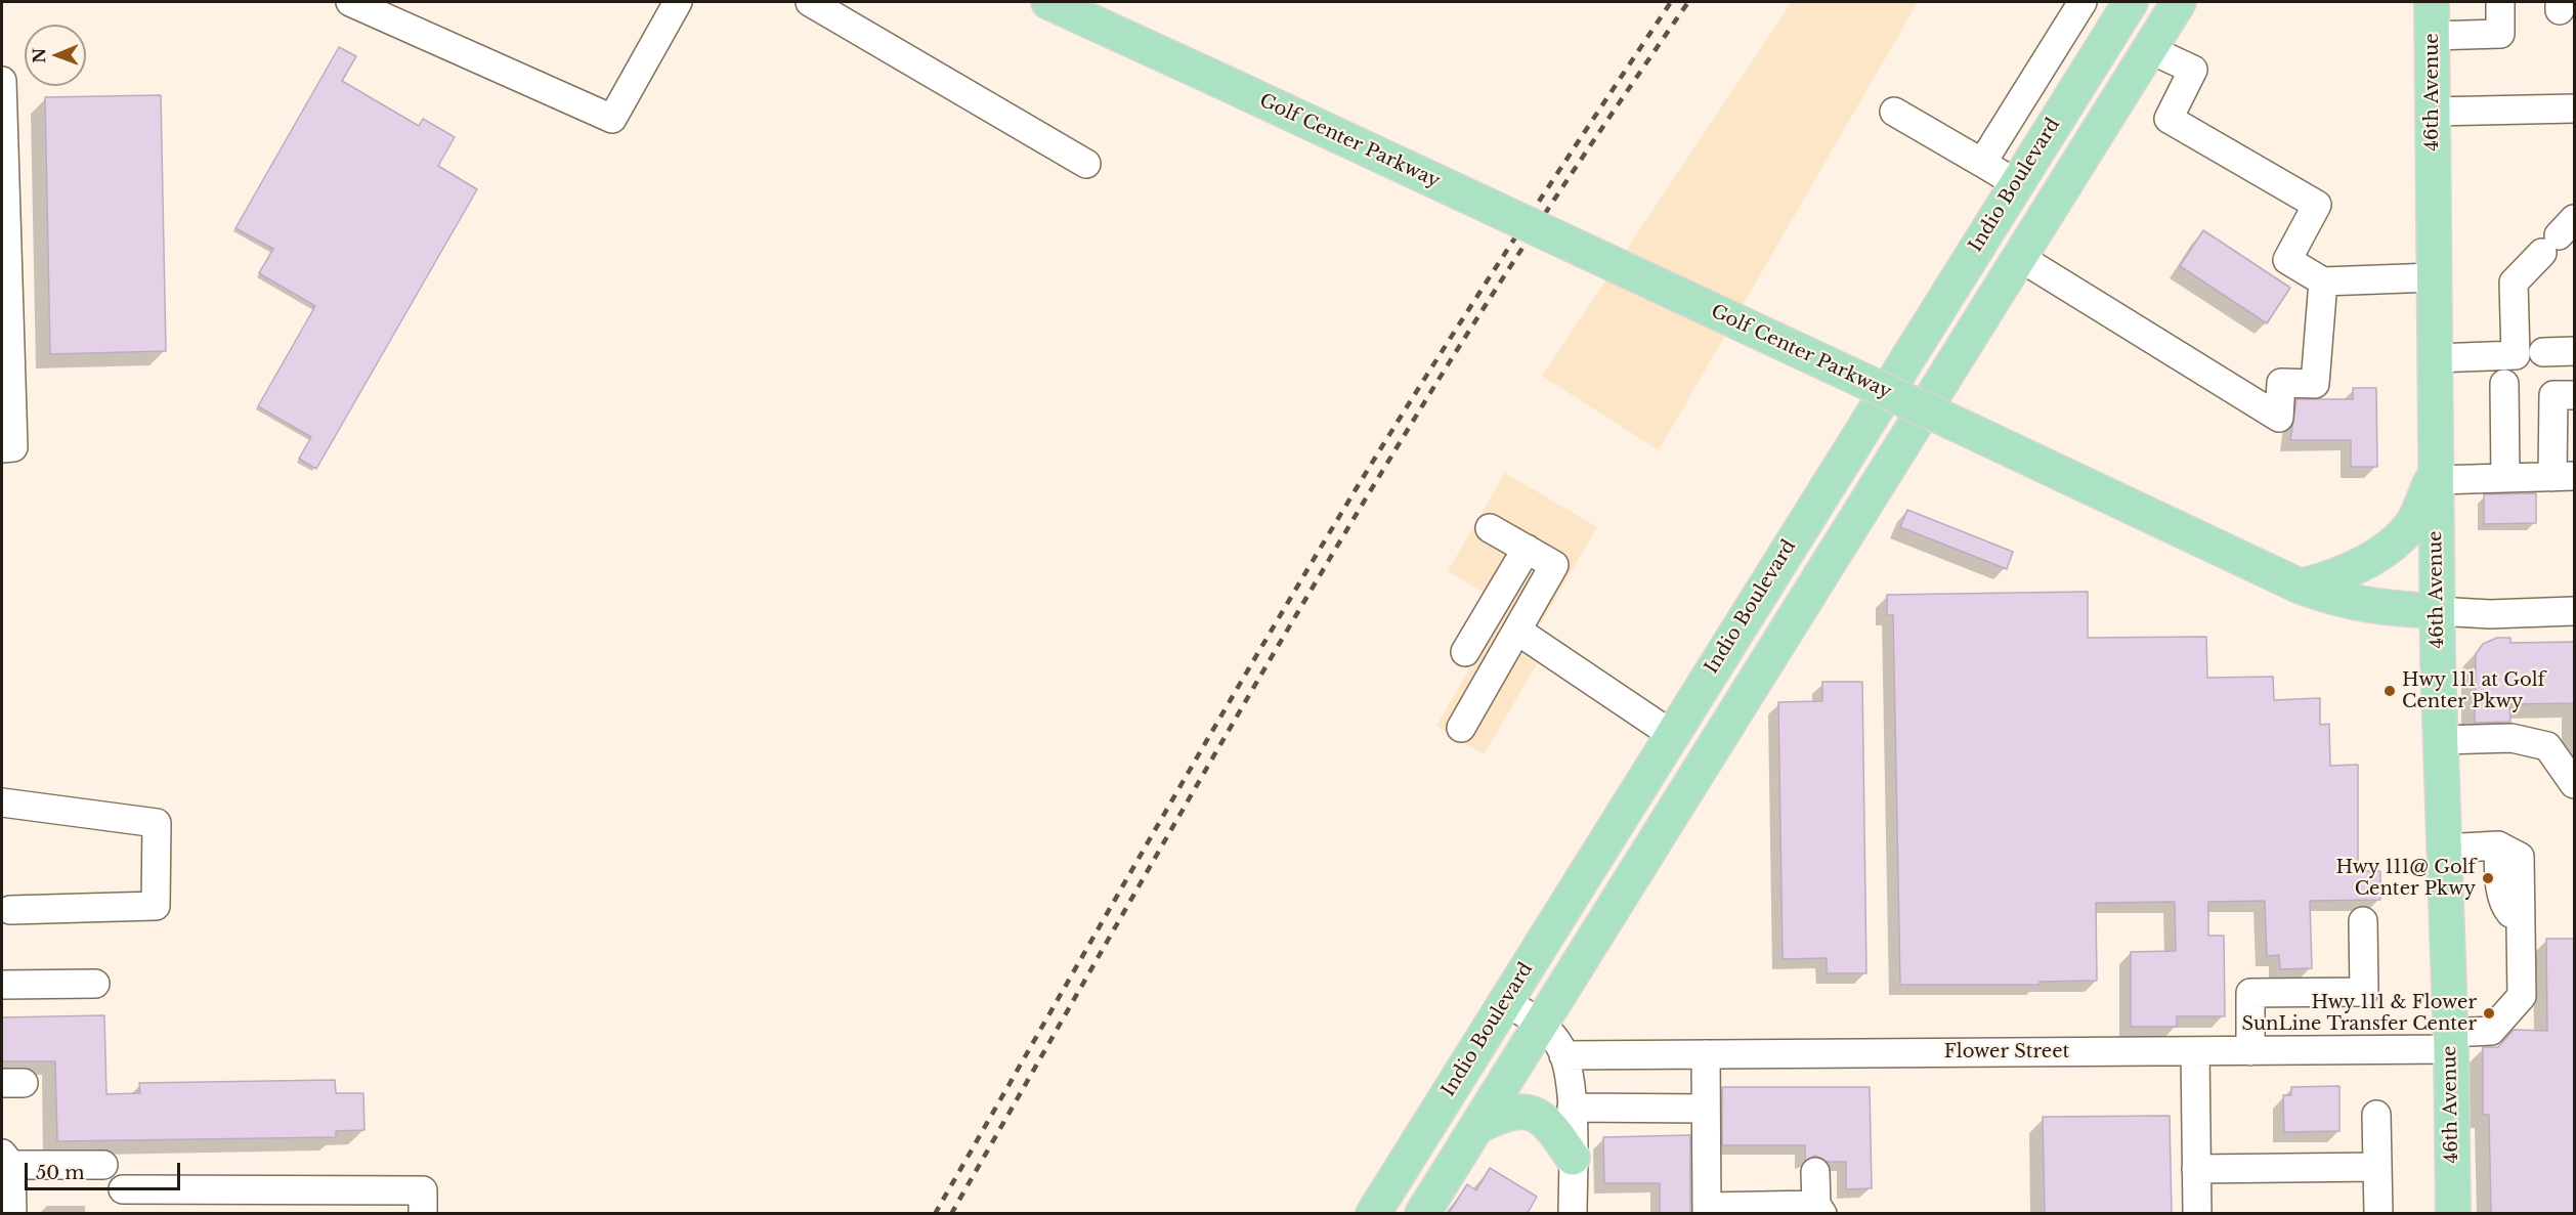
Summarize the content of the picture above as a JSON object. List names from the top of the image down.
{
  "streets": {
    "main road": ["46th Avenue", "Golf Center Parkway", "Indio Boulevard"],
    "street": ["Flower Street"]
  },
  "crossings": [
    ["46th Avenue", "Golf Center Parkway"],
    ["46th Avenue", "Flower Street"]
  ],
  "places": ["Hwy 111 at Golf Center Pkwy", "Hwy 111@ Golf Center Pkwy", "Hwy 111 & Flower SunLine Transfer Center"],
  "scale_bar": "50 m",
  "north": "left"
}
